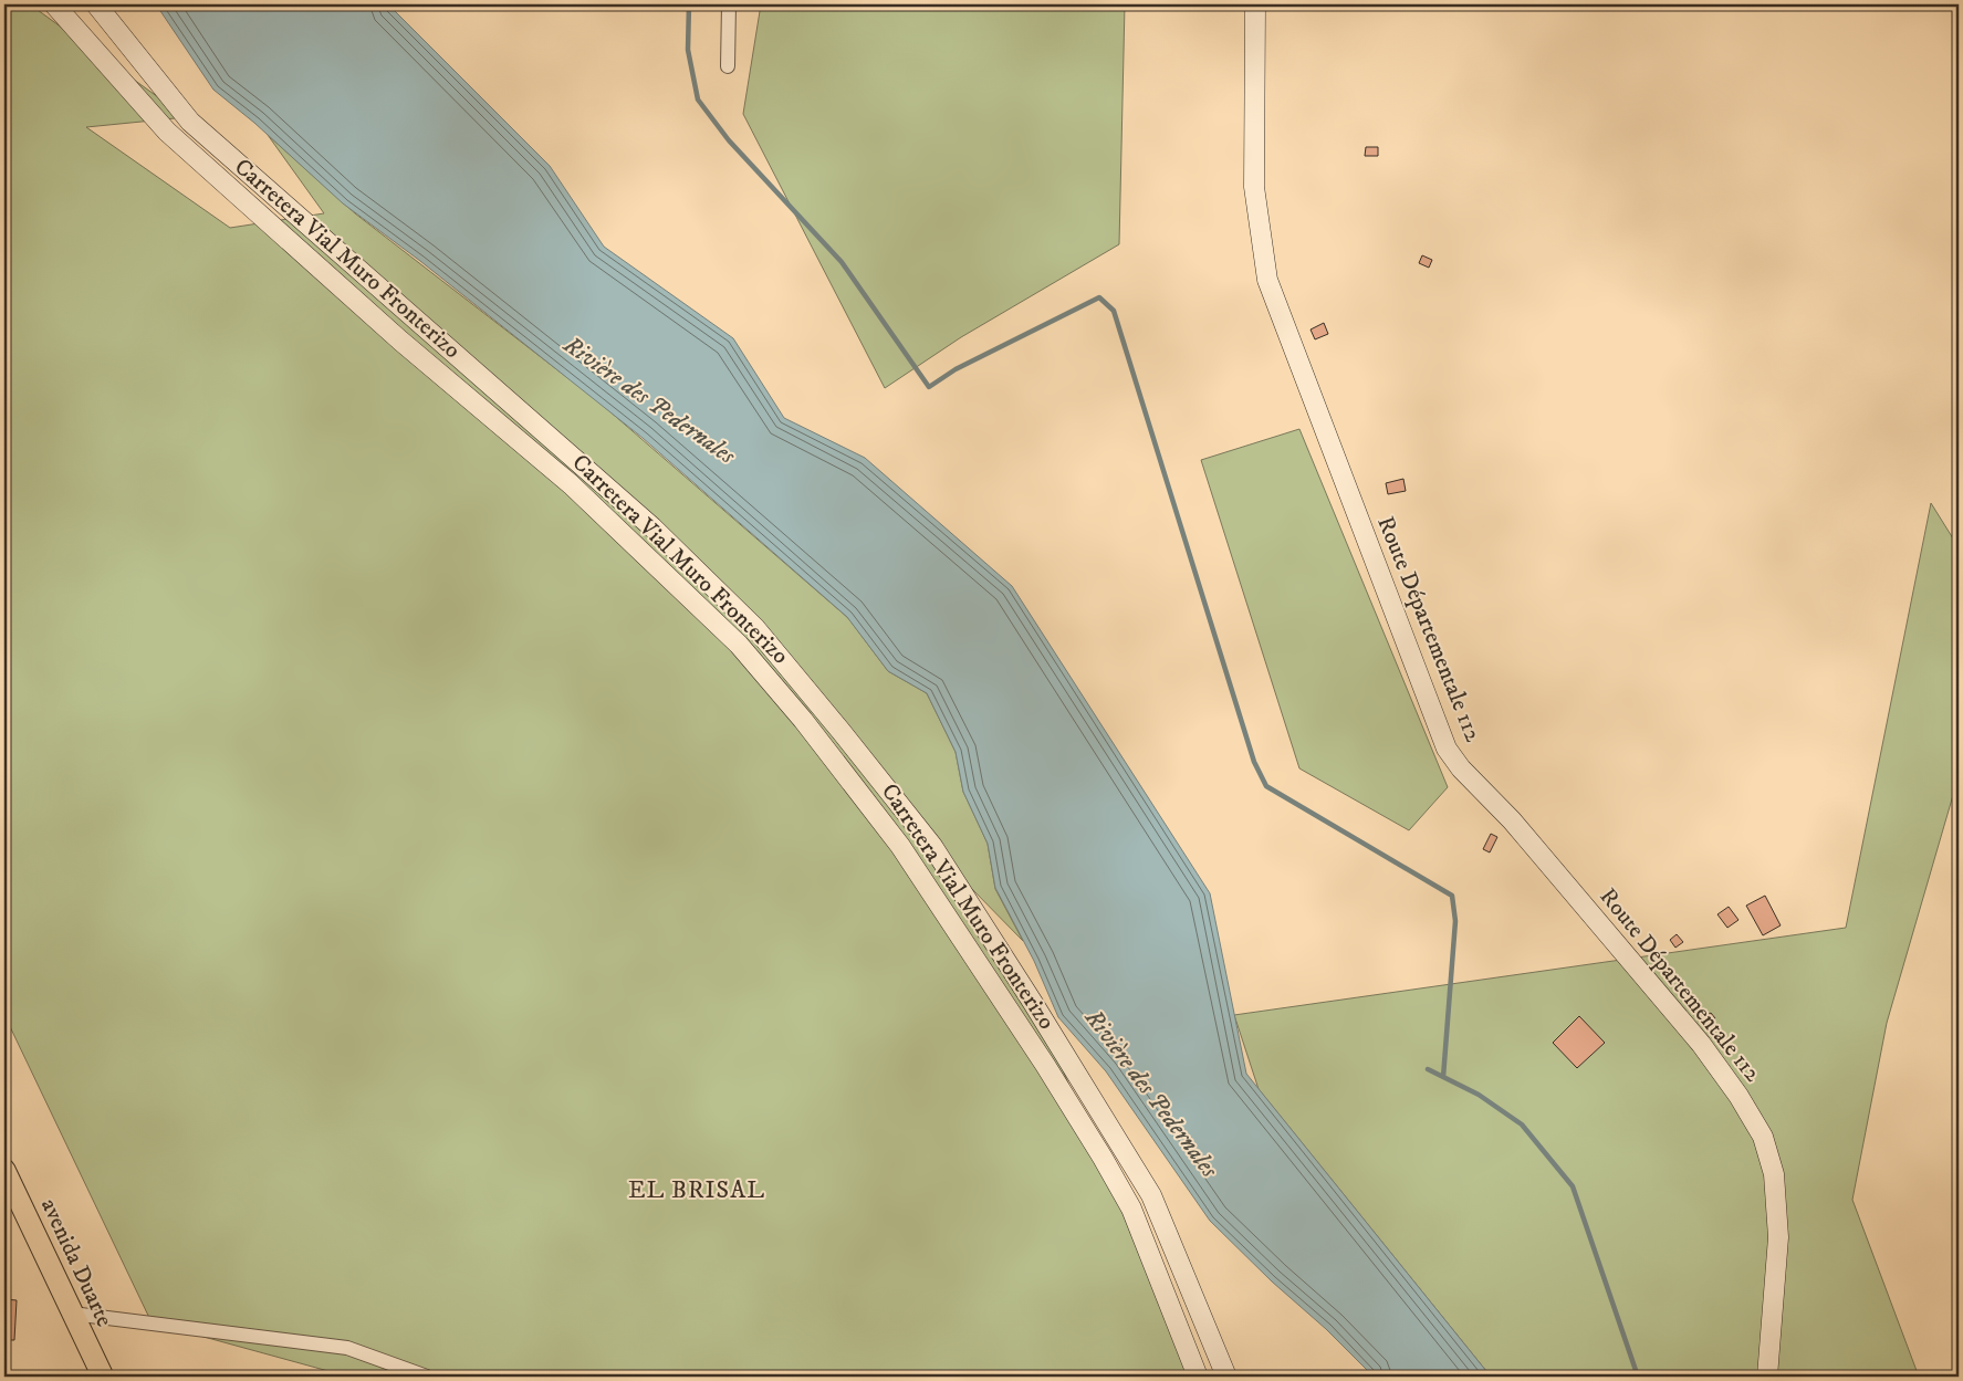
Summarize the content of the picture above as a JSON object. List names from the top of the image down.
{
  "streets": {
    "main road": ["avenida Duarte"],
    "street": ["Carretera Vial Muro Fronterizo", "Route Départementale 112"]
  },
  "districts": ["EL BRISAL"],
  "water": ["Rivière des Pedernales"]
}
